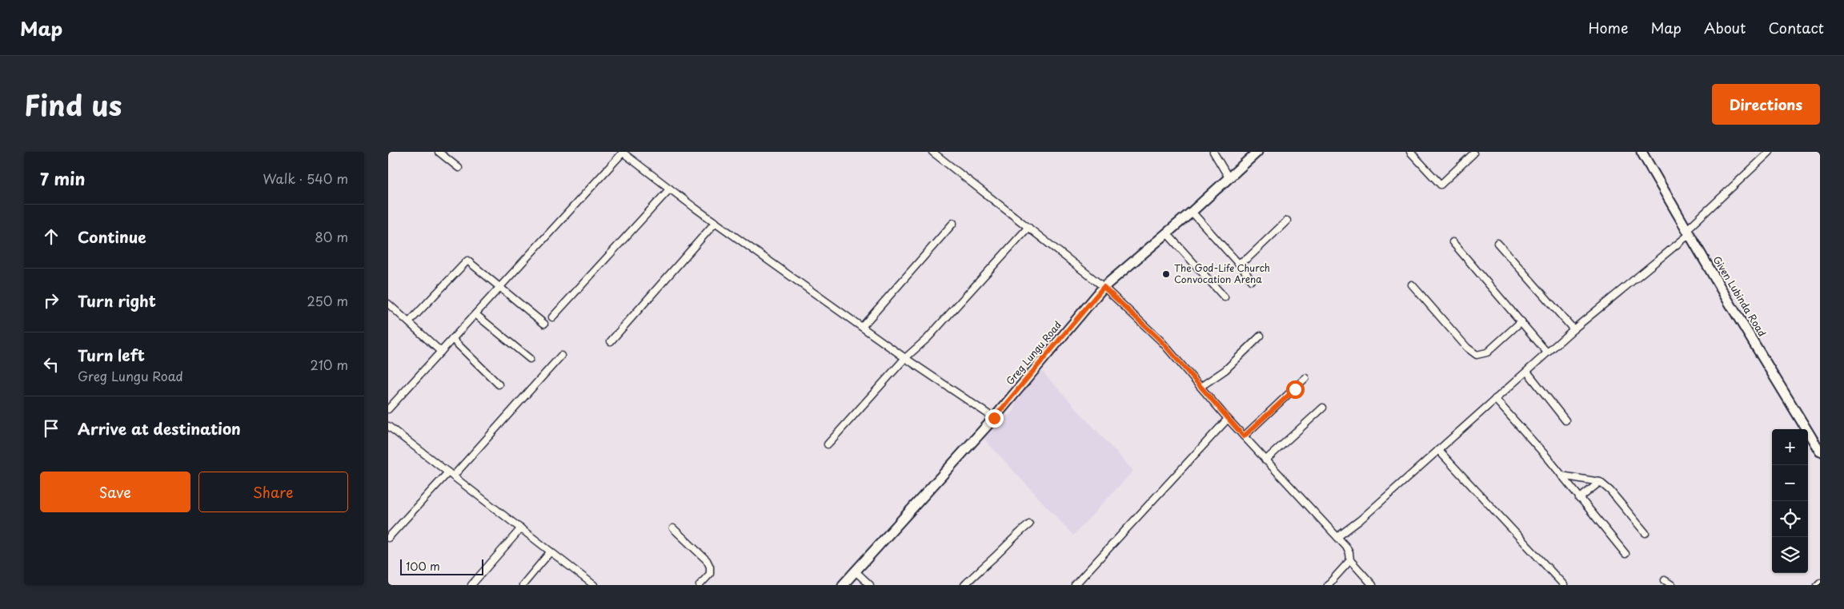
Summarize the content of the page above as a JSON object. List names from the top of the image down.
{
  "streets": {
    "street": ["Given Lubinda Road", "Greg Lungu Road"]
  },
  "places": ["The God-Life Church Convocation Arena"],
  "scale_bar": "100 m",
  "page": {
    "header": "Map",
    "nav": [
      "Home",
      "Map",
      "About",
      "Contact"
    ],
    "title": "Find us",
    "buttons": [
      "Directions",
      ["Save", "Share"]
    ],
    "heading": ["7 min", "Walk · 540 m"],
    "list": [
      ["Continue", "80 m"],
      ["Turn right", "250 m"],
      ["Turn left", "Greg Lungu Road", "210 m"],
      "Arrive at destination"
    ],
    "map_buttons": ["+", "−"],
    "scale": "100 m"
  }
}
